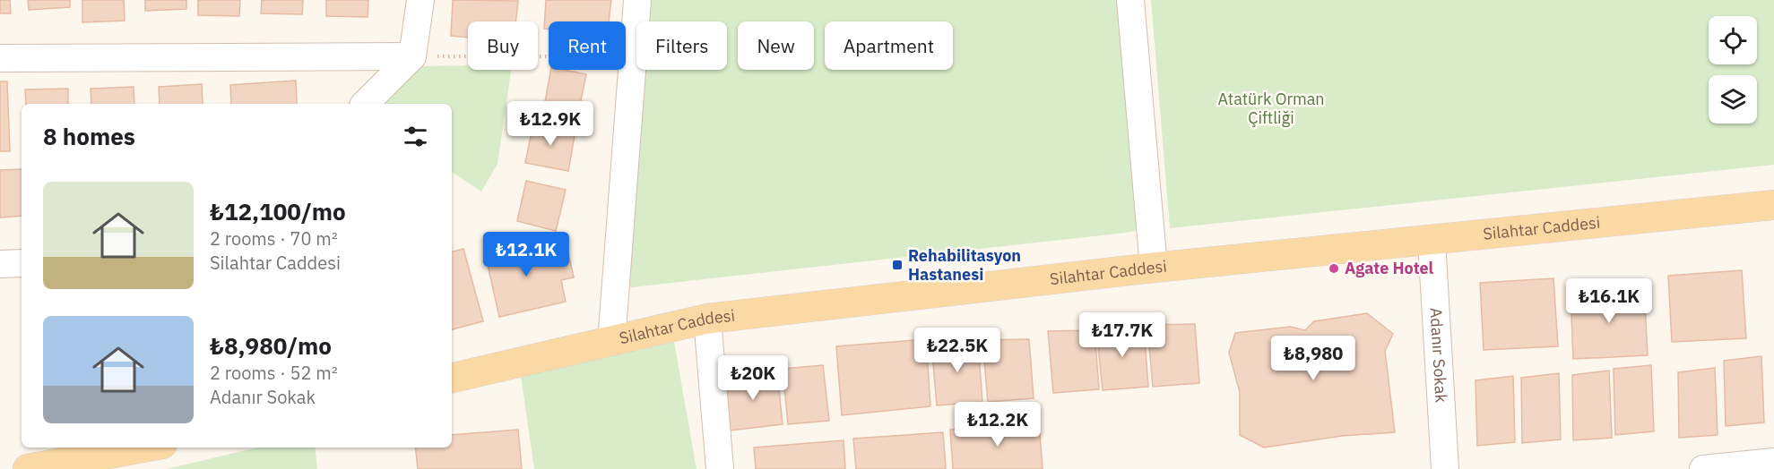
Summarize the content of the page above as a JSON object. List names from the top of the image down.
{
  "streets": {
    "main road": ["Silahtar Caddesi"],
    "street": ["Adanır Sokak"]
  },
  "crossings": [
    ["Silahtar Caddesi", "Adanır Sokak"]
  ],
  "parks": ["Atatürk Orman Çiftliği"],
  "places": {
    "transit": ["Rehabilitasyon Hastanesi"],
    "other": ["Agate Hotel"]
  },
  "page": {
    "chip": [
      "Buy",
      "Rent",
      "Filters",
      "New",
      "Apartment"
    ],
    "price": [
      "₺12.9K",
      "₺12.1K",
      "₺16.1K",
      "₺17.7K",
      "₺22.5K",
      "₺8,980",
      "₺20K",
      "₺12.2K"
    ],
    "heading": "8 homes",
    "list": [
      {
        "name": "₺12,100/mo",
        "note": "2 rooms · 70 m² · Silahtar Caddesi"
      },
      {
        "name": "₺8,980/mo",
        "note": "2 rooms · 52 m² · Adanır Sokak"
      }
    ]
  }
}
